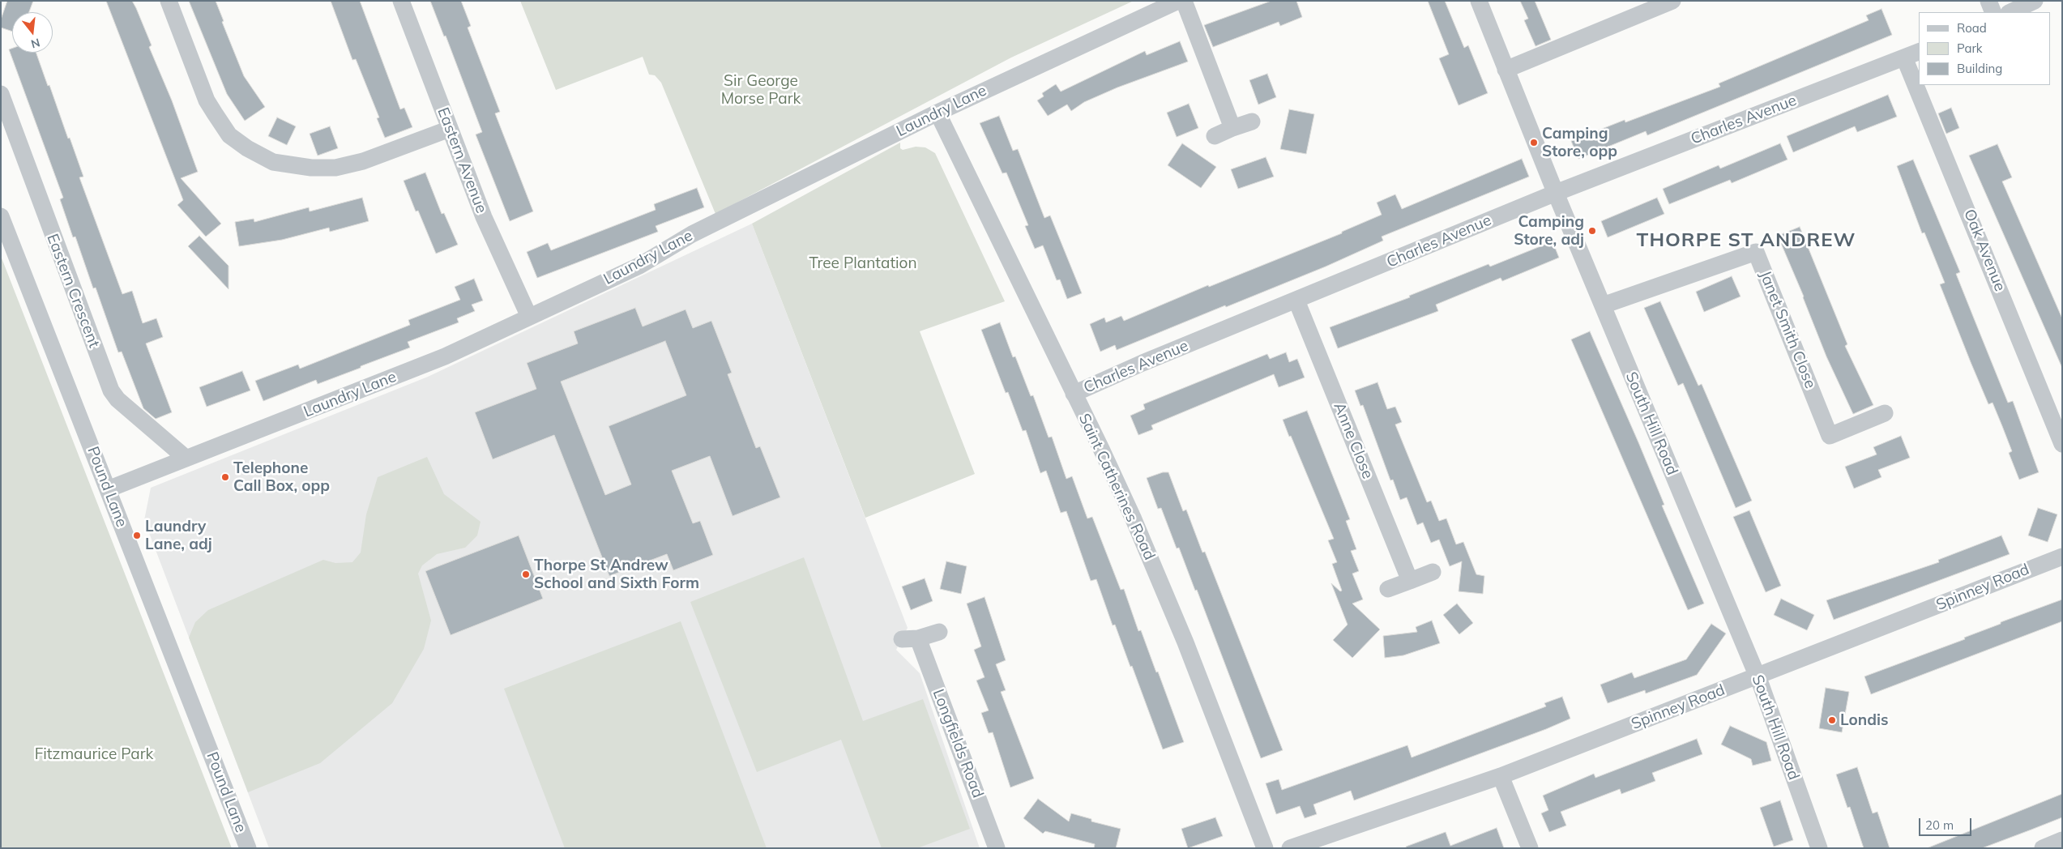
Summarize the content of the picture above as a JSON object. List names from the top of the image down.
{
  "streets": {
    "street": [
      "Laundry Lane",
      "Charles Avenue",
      "Eastern Avenue",
      "Oak Avenue",
      "Eastern Crescent",
      "Janet Smith Close",
      "South Hill Road",
      "Anne Close",
      "Pound Lane",
      "Saint Catherines Road",
      "Spinney Road",
      "Longfields Road"
    ]
  },
  "crossings": [
    ["Laundry Lane", "Eastern Avenue"],
    ["Laundry Lane", "Eastern Crescent"],
    ["Laundry Lane", "Pound Lane"],
    ["Laundry Lane", "Saint Catherines Road"],
    ["Charles Avenue", "Oak Avenue"],
    ["Charles Avenue", "South Hill Road"],
    ["Charles Avenue", "Anne Close"],
    ["Charles Avenue", "Saint Catherines Road"],
    ["Janet Smith Close", "South Hill Road"],
    ["South Hill Road", "Spinney Road"]
  ],
  "districts": ["THORPE ST ANDREW"],
  "parks": ["Sir George Morse Park", "Tree Plantation", "Fitzmaurice Park"],
  "places": [
    "Camping Store, opp",
    "Camping Store, adj",
    "Telephone Call Box, opp",
    "Laundry Lane, adj",
    "Thorpe St Andrew School and Sixth Form",
    "Londis"
  ],
  "legend": ["Road", "Park", "Building"],
  "scale_bar": "20 m",
  "north": "bottom"
}
